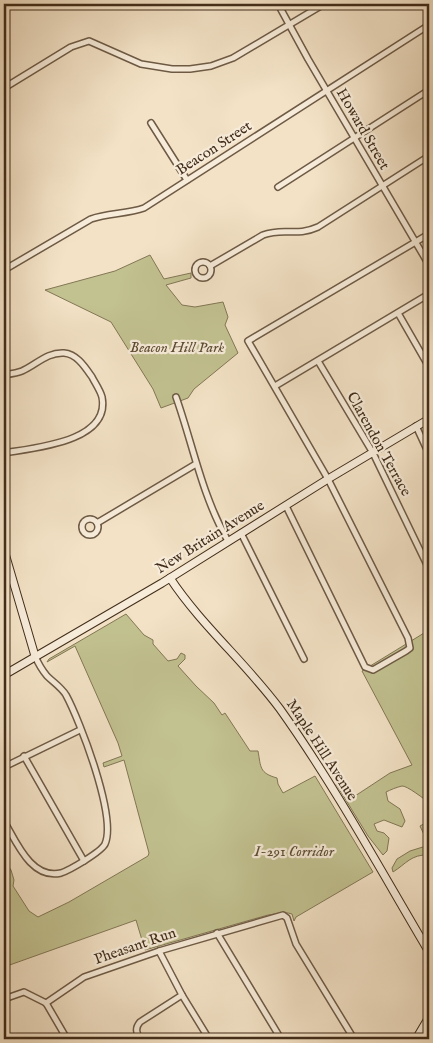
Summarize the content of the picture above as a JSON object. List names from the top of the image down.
{
  "streets": {
    "main road": ["New Britain Avenue", "Maple Hill Avenue"],
    "street": [
      "Howard Street",
      "Beacon Street",
      "Clarendon Terrace",
      "Pheasant Run"
    ]
  },
  "crossings": [
    ["Howard Street", "Beacon Street"],
    ["Clarendon Terrace", "New Britain Avenue"],
    ["New Britain Avenue", "Maple Hill Avenue"]
  ],
  "parks": ["Beacon Hill Park", "I-291 Corridor"]
}
